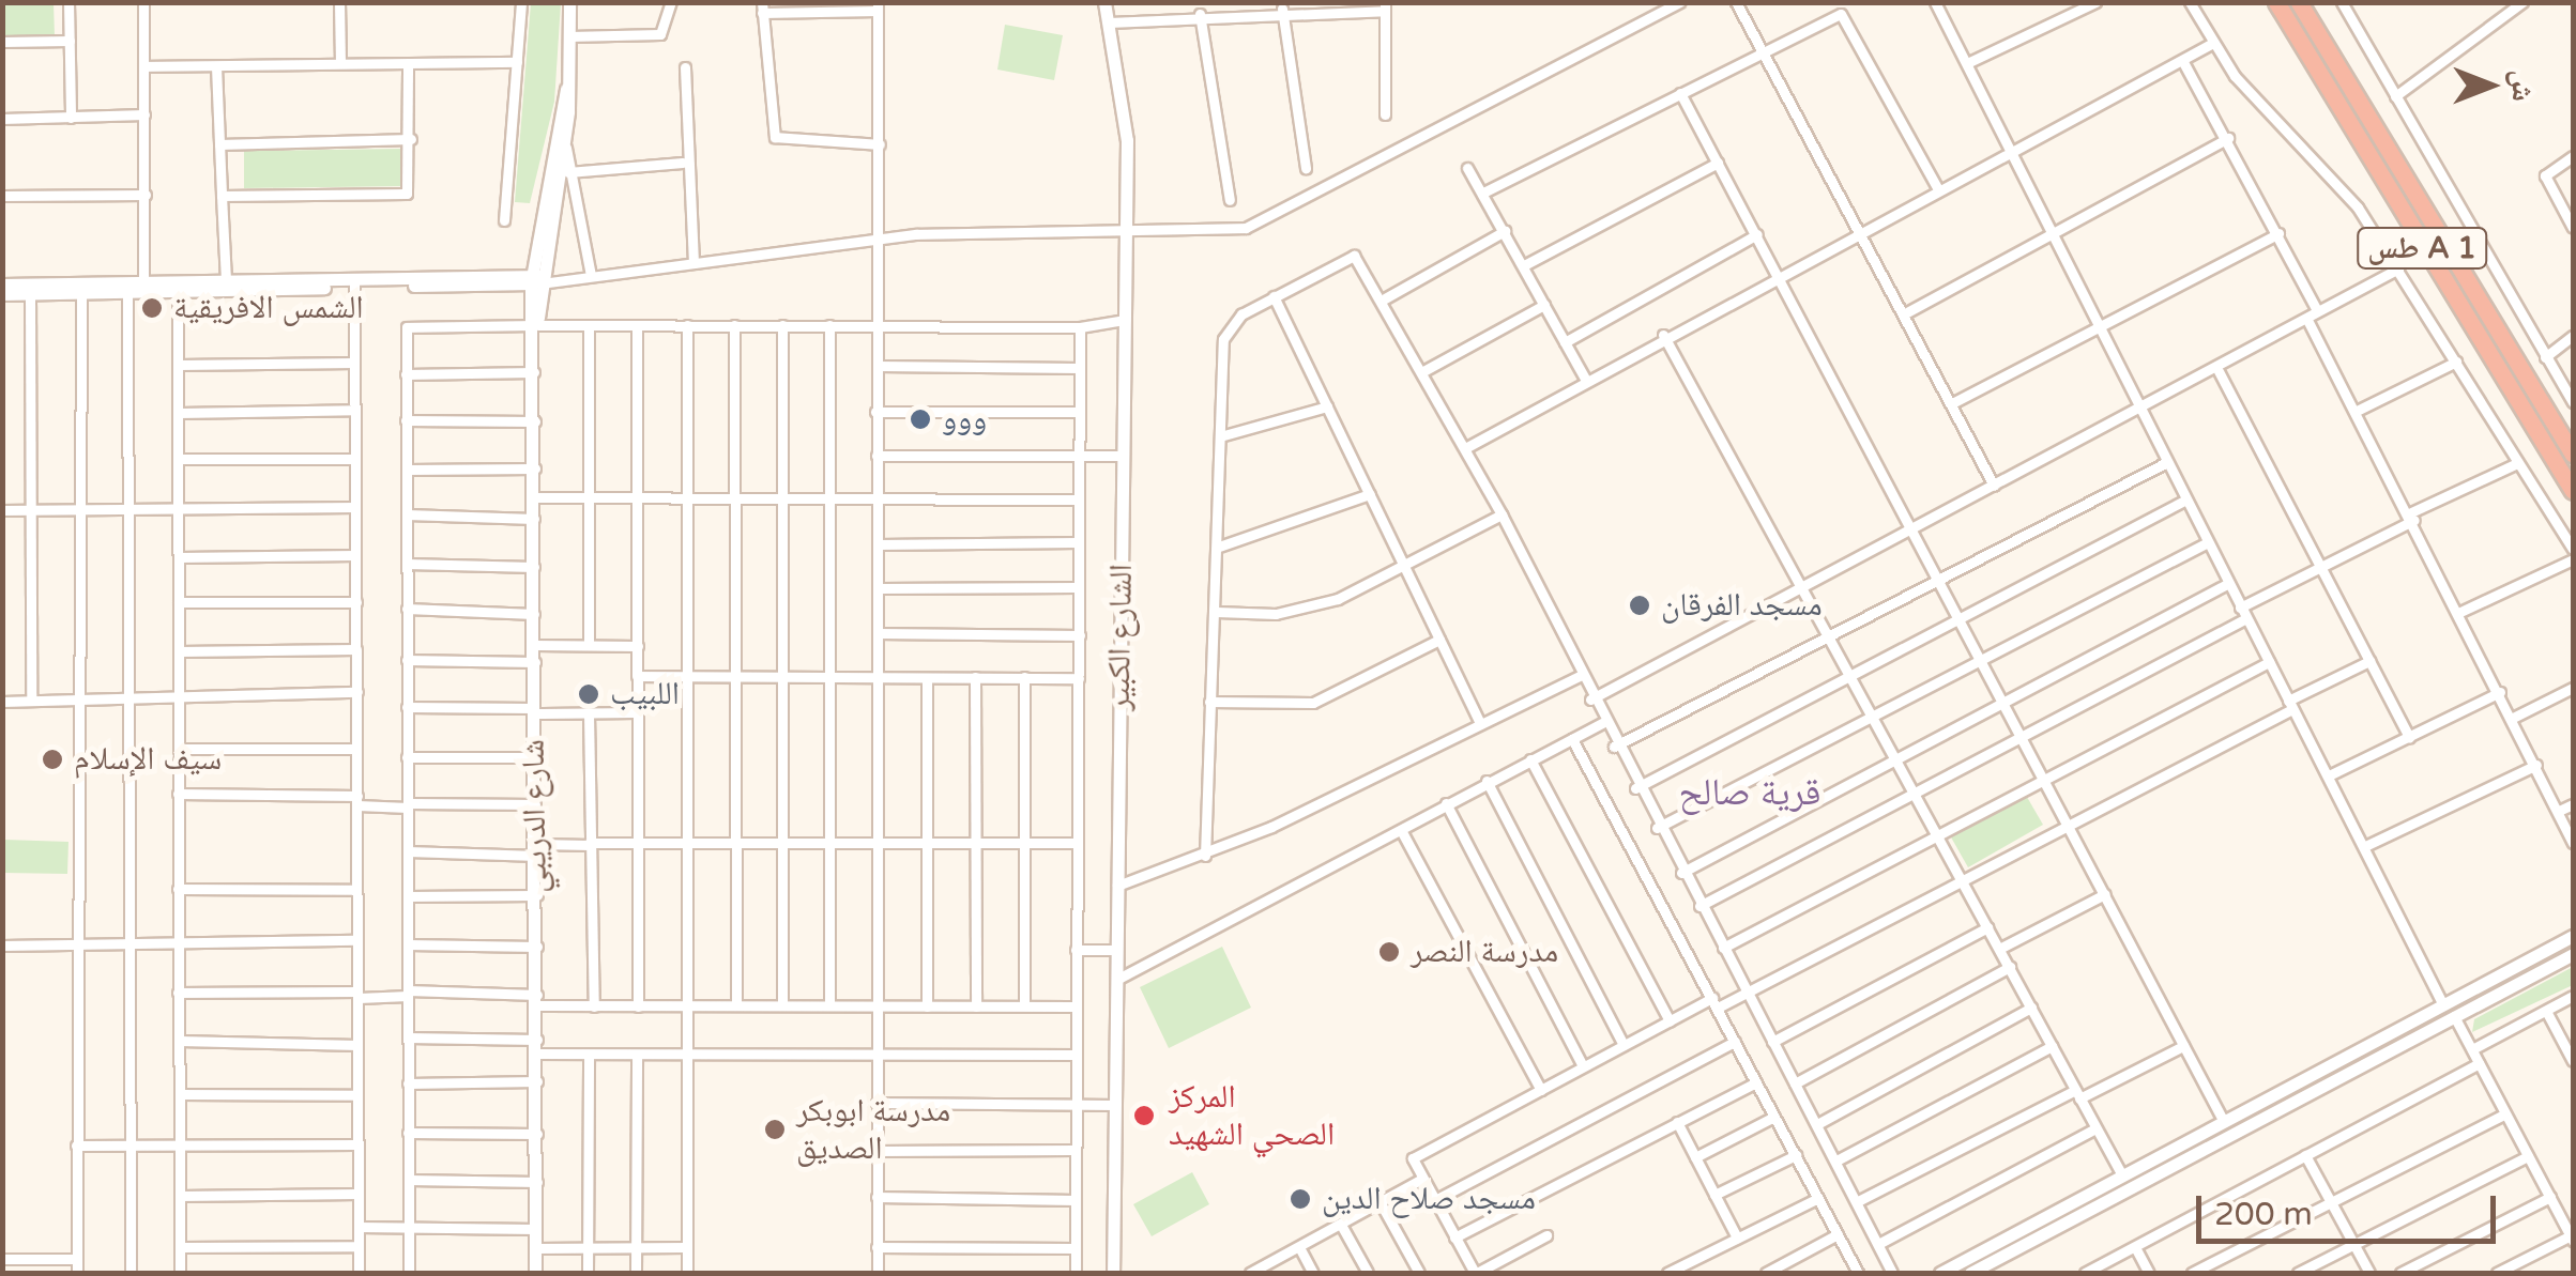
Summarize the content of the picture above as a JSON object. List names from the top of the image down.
{
  "streets": {
    "highway": ["طس A 1"],
    "street": ["الشارع الكبير", "شارع الدريبي"]
  },
  "districts": ["قرية صالح"],
  "places": [
    "الشمس الافريقية",
    "ووو",
    "مسجد الفرقان",
    "اللبيب",
    "سيف الإسلام",
    "مدرسة النصر",
    "المركز الصحي الشهيد",
    "مدرسة ابوبكر الصديق",
    "مسجد صلاح الدين"
  ],
  "scale_bar": "200 m",
  "north": "right"
}
